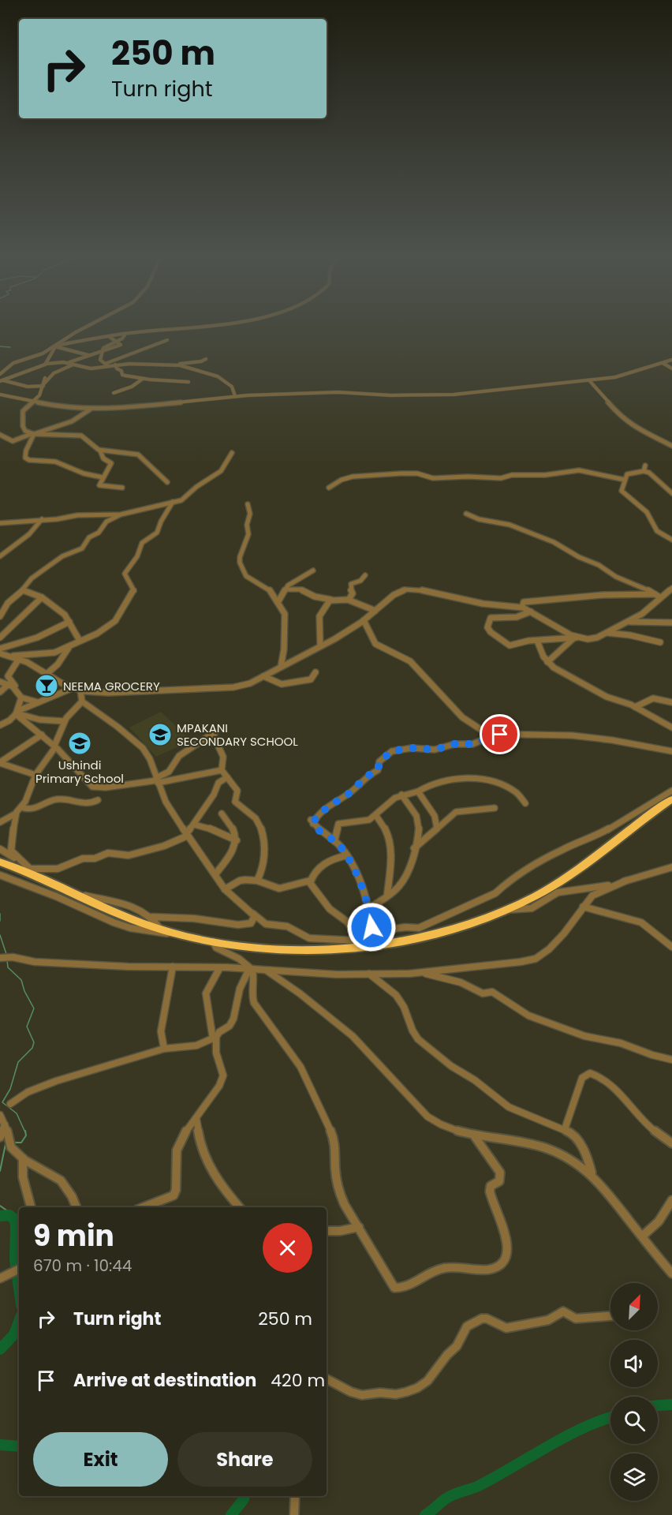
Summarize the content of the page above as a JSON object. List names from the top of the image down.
{
  "places": {
    "bar": ["NEEMA GROCERY"],
    "school or university": ["MPAKANI SECONDARY SCHOOL", "Ushindi Primary School"]
  },
  "north": "top right",
  "page": {
    "turn": ["250 m", "Turn right"],
    "heading": ["9 min", "670 m · 10:44"],
    "list": [
      {
        "name": "Turn right",
        "value": "250 m"
      },
      {
        "name": "Arrive at destination",
        "value": "420 m"
      }
    ],
    "buttons": ["Exit", "Share"]
  }
}
